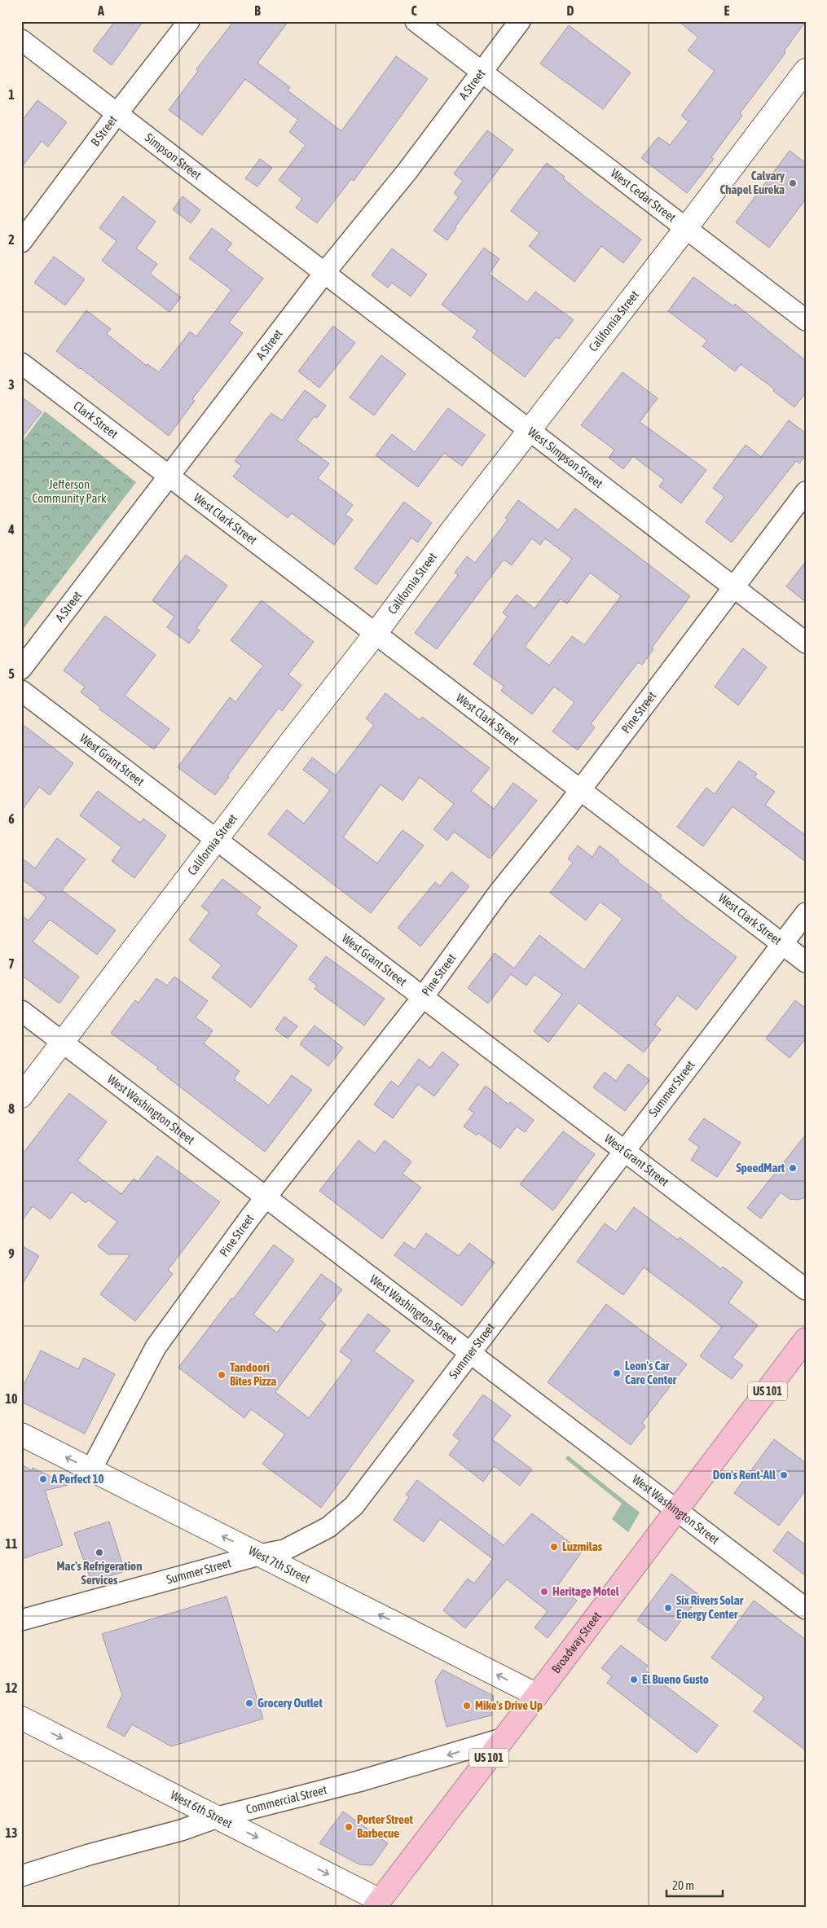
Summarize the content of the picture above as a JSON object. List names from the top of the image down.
{
  "streets": {
    "highway": ["US 101", "Broadway Street"],
    "street": [
      "A Street",
      "B Street",
      "Simpson Street",
      "West Cedar Street",
      "California Street",
      "Clark Street",
      "West Simpson Street",
      "West Clark Street",
      "Pine Street",
      "West Grant Street",
      "Summer Street",
      "West Washington Street",
      "West 7th Street",
      "Commercial Street",
      "West 6th Street"
    ]
  },
  "crossings": [
    ["A Street", "Simpson Street"],
    ["A Street", "West Cedar Street"],
    ["A Street", "Clark Street"],
    ["A Street", "West Simpson Street"],
    ["A Street", "West Clark Street"],
    ["B Street", "Simpson Street"],
    ["Simpson Street", "West Simpson Street"],
    ["West Cedar Street", "California Street"],
    ["California Street", "West Simpson Street"],
    ["California Street", "West Clark Street"],
    ["California Street", "West Grant Street"],
    ["California Street", "West Washington Street"],
    ["Clark Street", "West Clark Street"],
    ["West Simpson Street", "Pine Street"],
    ["West Clark Street", "Pine Street"],
    ["West Clark Street", "Summer Street"],
    ["Pine Street", "West Grant Street"],
    ["Pine Street", "West Washington Street"],
    ["Pine Street", "West 7th Street"],
    ["West Grant Street", "Summer Street"],
    ["Summer Street", "West Washington Street"],
    ["Summer Street", "West 7th Street"],
    ["West Washington Street", "Broadway Street"],
    ["West 7th Street", "Broadway Street"],
    ["Broadway Street", "Commercial Street"],
    ["Broadway Street", "West 6th Street"],
    ["Commercial Street", "West 6th Street"]
  ],
  "one_way": ["West 7th Street", "Commercial Street", "West 6th Street"],
  "parks": ["Jefferson Community Park"],
  "places": [
    "Calvary Chapel Eureka",
    "SpeedMart",
    "Leon's Car Care Center",
    "Tandoori Bites Pizza",
    "Don's Rent-All",
    "A Perfect 10",
    "Luzmilas",
    "Mac's Refrigeration Services",
    "Heritage Motel",
    "Six Rivers Solar Energy Center",
    "El Bueno Gusto",
    "Grocery Outlet",
    "Mike's Drive Up",
    "Porter Street Barbecue"
  ],
  "scale_bar": "20 m",
  "grid": {
    "columns": [
      "A",
      "B",
      "C",
      "D",
      "E"
    ],
    "rows": [
      "1",
      "2",
      "3",
      "4",
      "5",
      "6",
      "7",
      "8",
      "9",
      "10",
      "11",
      "12",
      "13"
    ]
  }
}
